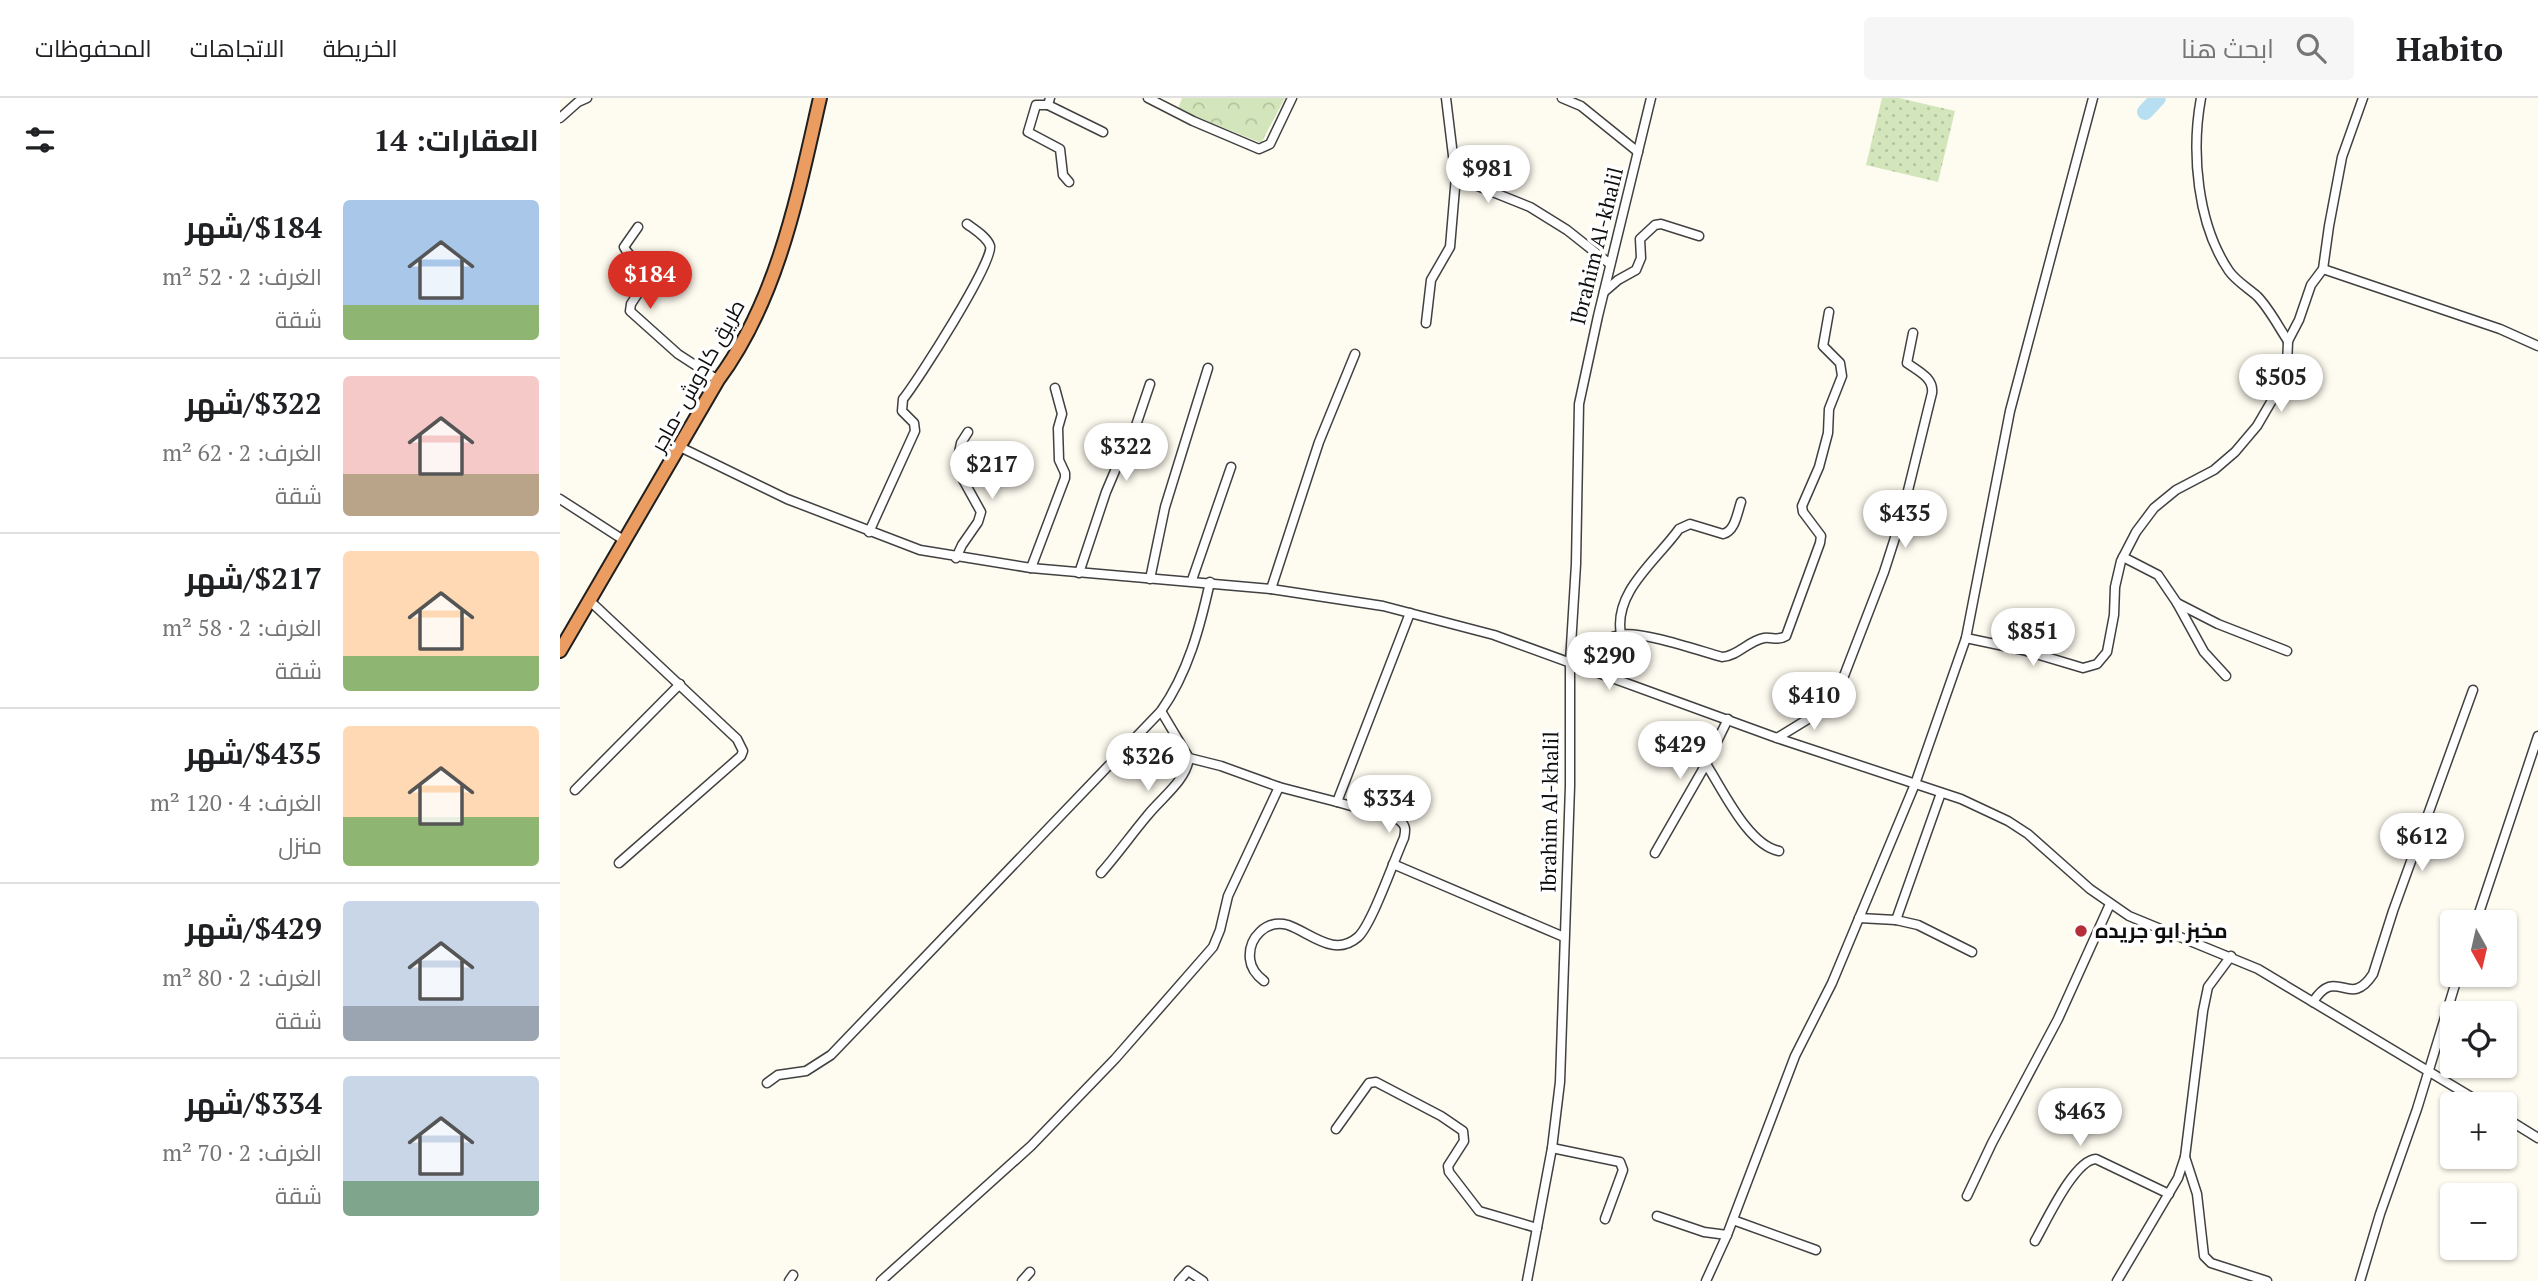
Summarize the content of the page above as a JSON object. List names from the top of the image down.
{
  "streets": {
    "highway": ["طريق كادوش -ماجر"],
    "street": ["Ibrahim Al-khalil"]
  },
  "places": ["مخبز ابو جريده"],
  "north": "bottom",
  "page": {
    "header": "Habito",
    "search": "ابحث هنا",
    "nav": ["الخريطة", "الاتجاهات", "المحفوظات"],
    "heading": "العقارات: 14",
    "price": [
      "$981",
      "$184",
      "$505",
      "$322",
      "$217",
      "$435",
      "$851",
      "$290",
      "$410",
      "$429",
      "$326",
      "$334",
      "$612",
      "$463"
    ],
    "list": [
      {
        "name": "$184/شهر",
        "note": "الغرف: 2 · 52 m² · شقة"
      },
      {
        "name": "$322/شهر",
        "note": "الغرف: 2 · 62 m² · شقة"
      },
      {
        "name": "$217/شهر",
        "note": "الغرف: 2 · 58 m² · شقة"
      },
      {
        "name": "$435/شهر",
        "note": "الغرف: 4 · 120 m² · منزل"
      },
      {
        "name": "$429/شهر",
        "note": "الغرف: 2 · 80 m² · شقة"
      },
      {
        "name": "$334/شهر",
        "note": "الغرف: 2 · 70 m² · شقة"
      }
    ],
    "map_buttons": ["+", "−"]
  }
}
